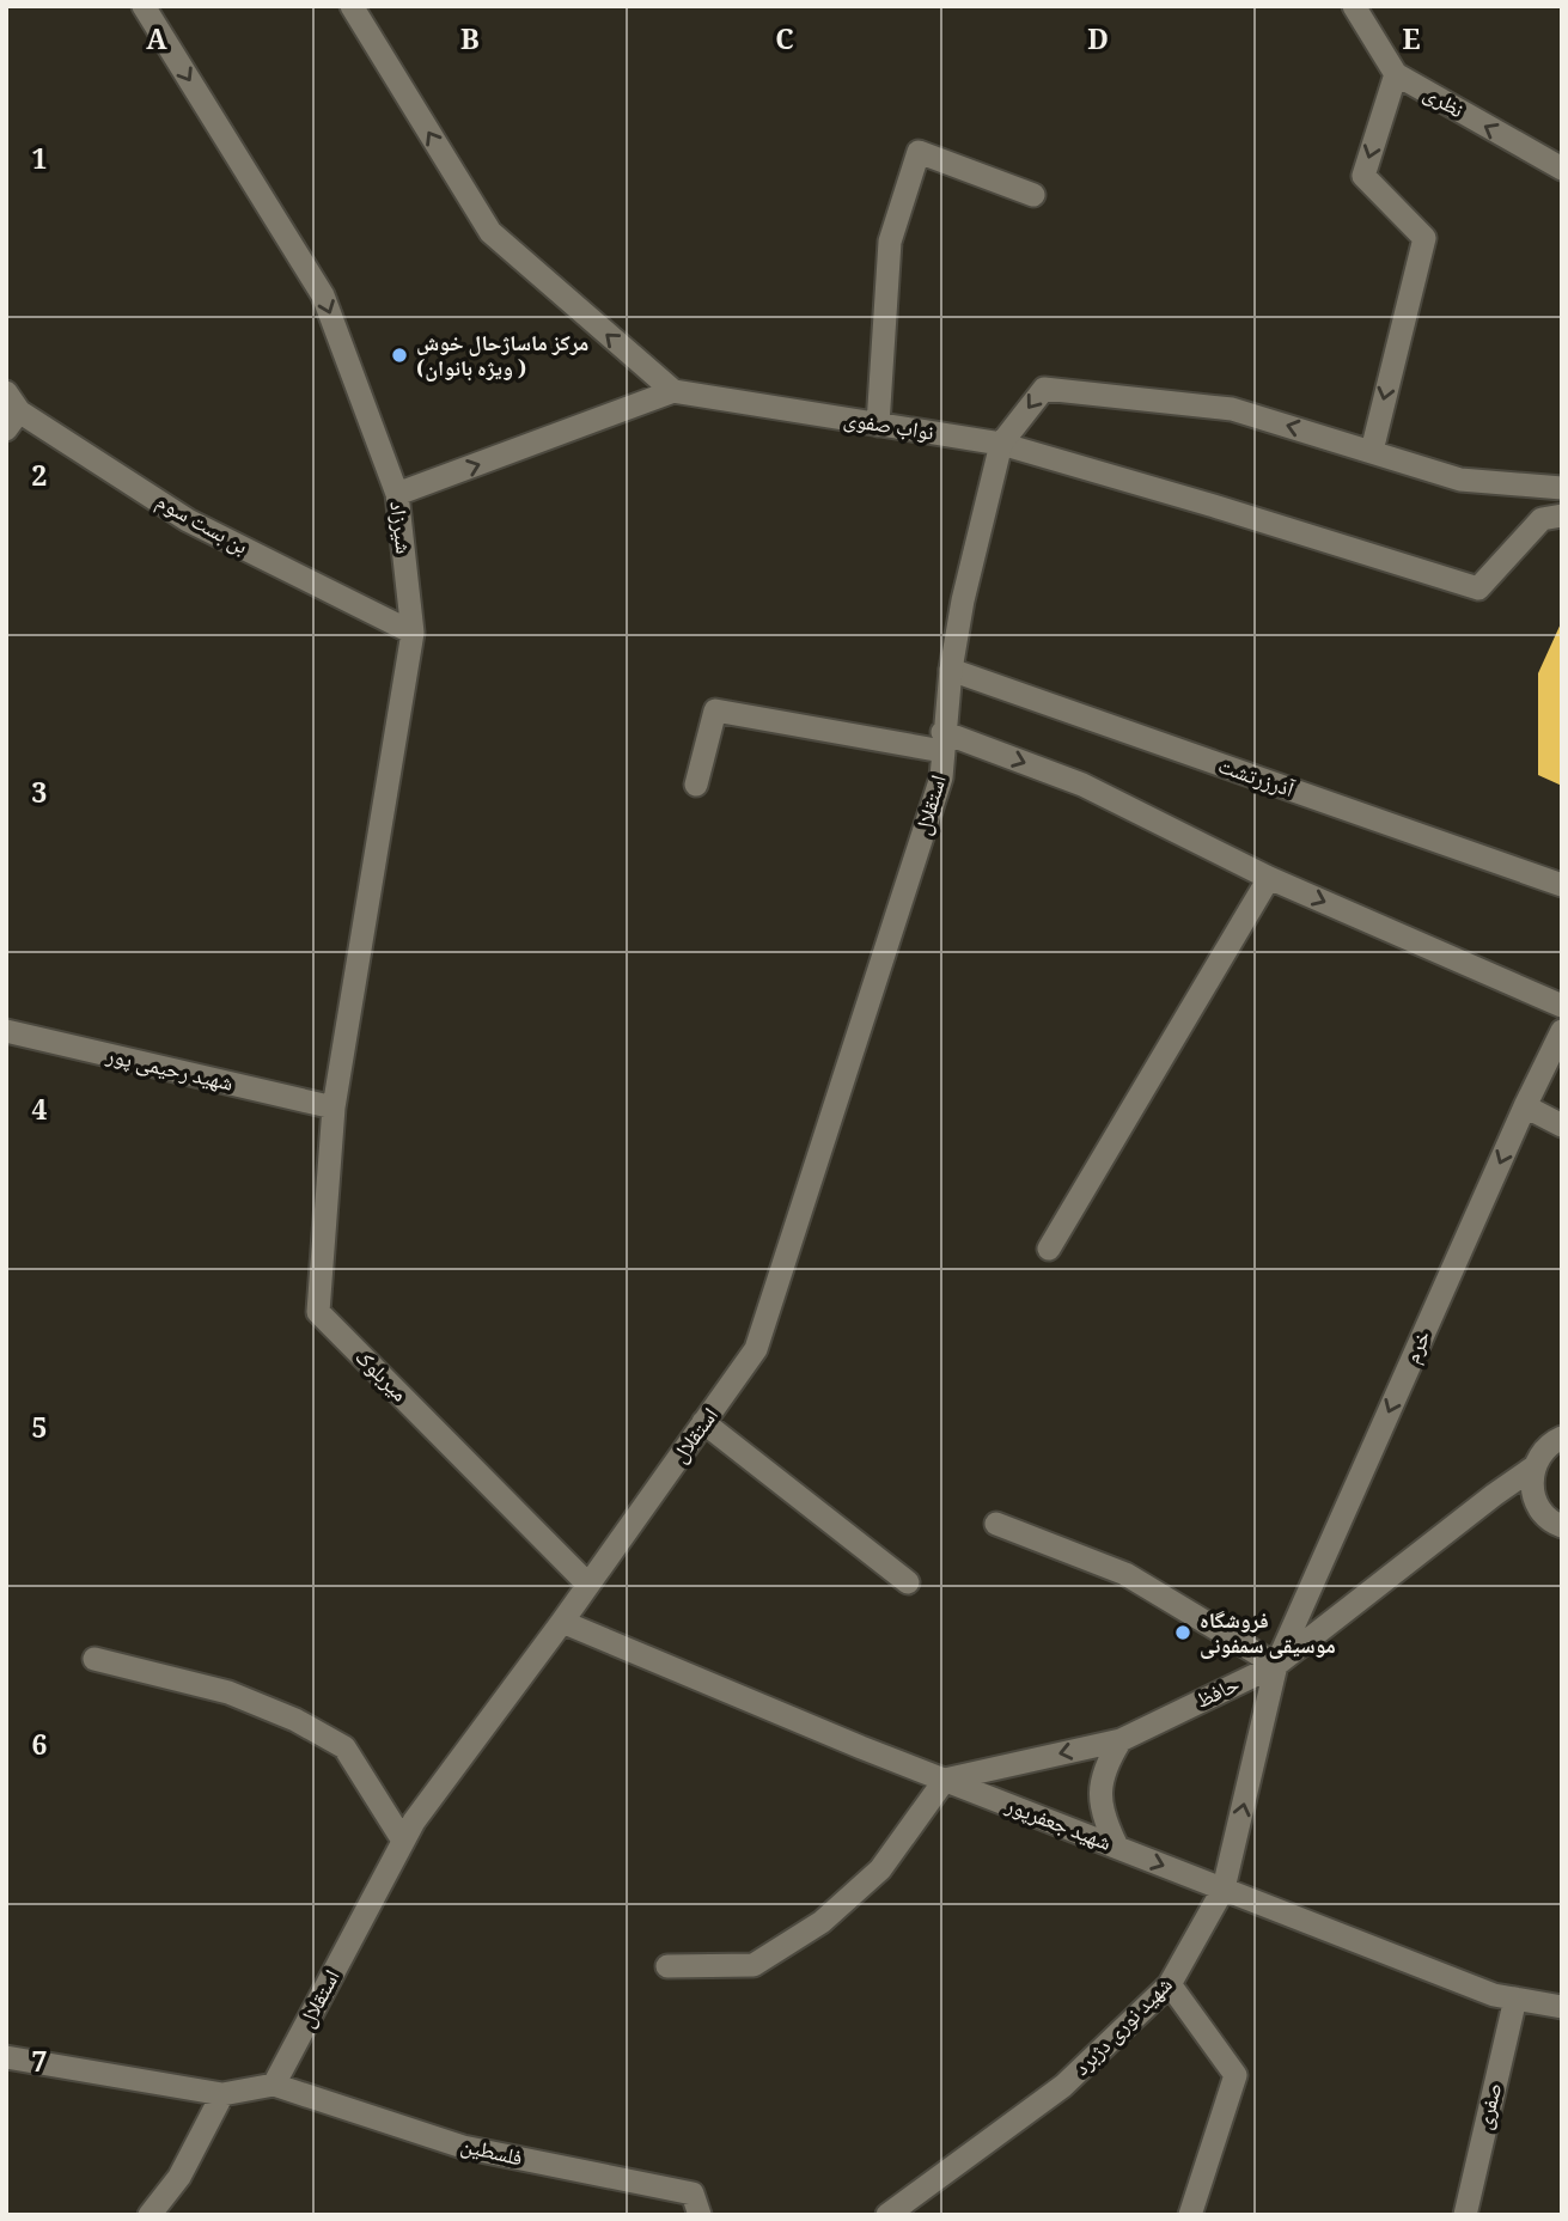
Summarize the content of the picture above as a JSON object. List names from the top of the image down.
{
  "streets": {
    "street": [
      "نظری",
      "نواب صفوی",
      "بن بست سوم",
      "شیرزاد",
      "آذرزرتشت",
      "استقلال",
      "شهید رحیمی پور",
      "خرم",
      "میربلوک",
      "حافظ",
      "شهید جعفرپور",
      "شهید نوری دژبرد",
      "صفری",
      "فلسطین"
    ]
  },
  "crossings": [
    ["نواب صفوی", "استقلال"],
    ["بن بست سوم", "شیرزاد"],
    ["شیرزاد", "شهید رحیمی پور"],
    ["شیرزاد", "میربلوک"],
    ["آذرزرتشت", "استقلال"],
    ["استقلال", "میربلوک"],
    ["استقلال", "شهید جعفرپور"],
    ["استقلال", "فلسطین"],
    ["شهید رحیمی پور", "میربلوک"],
    ["خرم", "حافظ"],
    ["خرم", "شهید نوری دژبرد"],
    ["حافظ", "شهید جعفرپور"],
    ["حافظ", "شهید نوری دژبرد"],
    ["شهید جعفرپور", "شهید نوری دژبرد"],
    ["شهید جعفرپور", "صفری"]
  ],
  "one_way": ["نظری", "خرم"],
  "places": ["مرکز ماساژحال خوش (ویژه بانوان )", "فروشگاه موسیقی سمفونی"],
  "grid": {
    "columns": [
      "A",
      "B",
      "C",
      "D",
      "E"
    ],
    "rows": [
      "1",
      "2",
      "3",
      "4",
      "5",
      "6",
      "7"
    ]
  }
}
